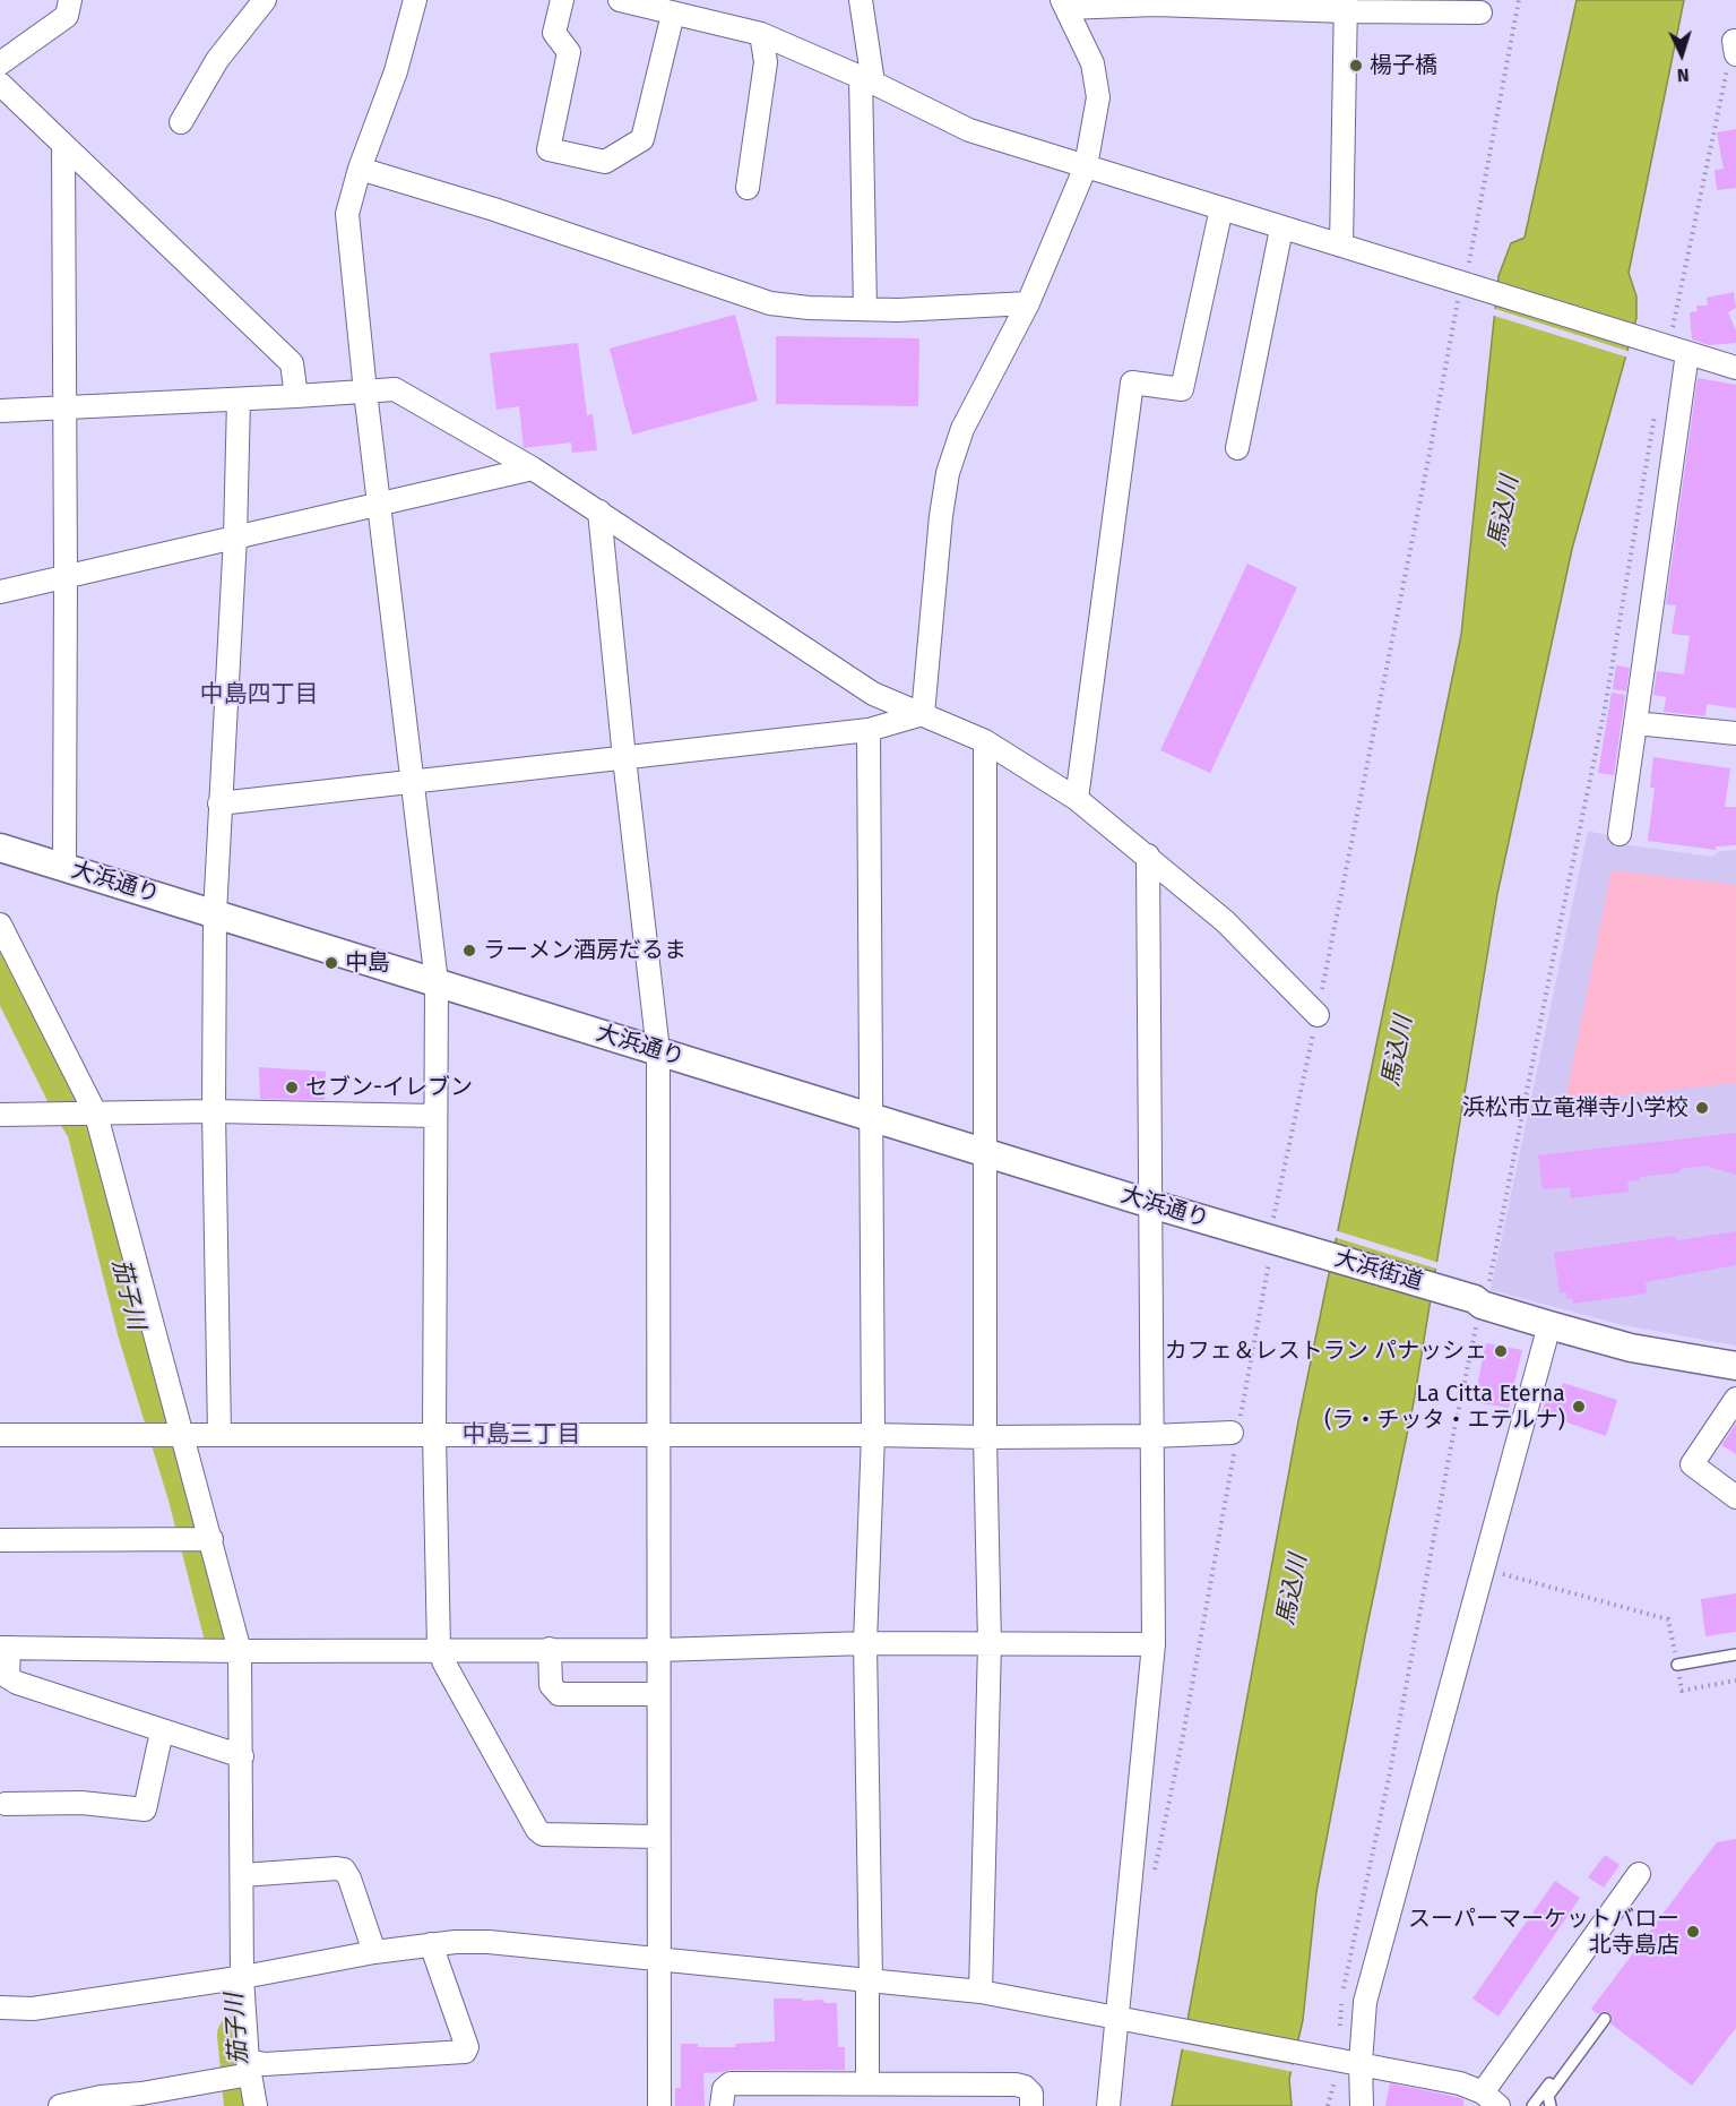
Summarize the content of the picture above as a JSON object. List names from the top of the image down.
{
  "streets": {
    "street": ["大浜通り", "大浜街道"]
  },
  "crossings": [
    ["大浜通り", "大浜街道"]
  ],
  "districts": ["中島四丁目", "中島三丁目"],
  "water": ["馬込川", "茄子川"],
  "places": [
    "楊子橋",
    "ラーメン酒房だるま",
    "中島",
    "セブン-イレブン",
    "浜松市立竜禅寺小学校",
    "カフェ＆レストラン パナッシェ",
    "La Citta Eterna (ラ・チッタ・エテルナ)",
    "スーパーマーケットバロー 北寺島店"
  ],
  "north": "bottom"
}
